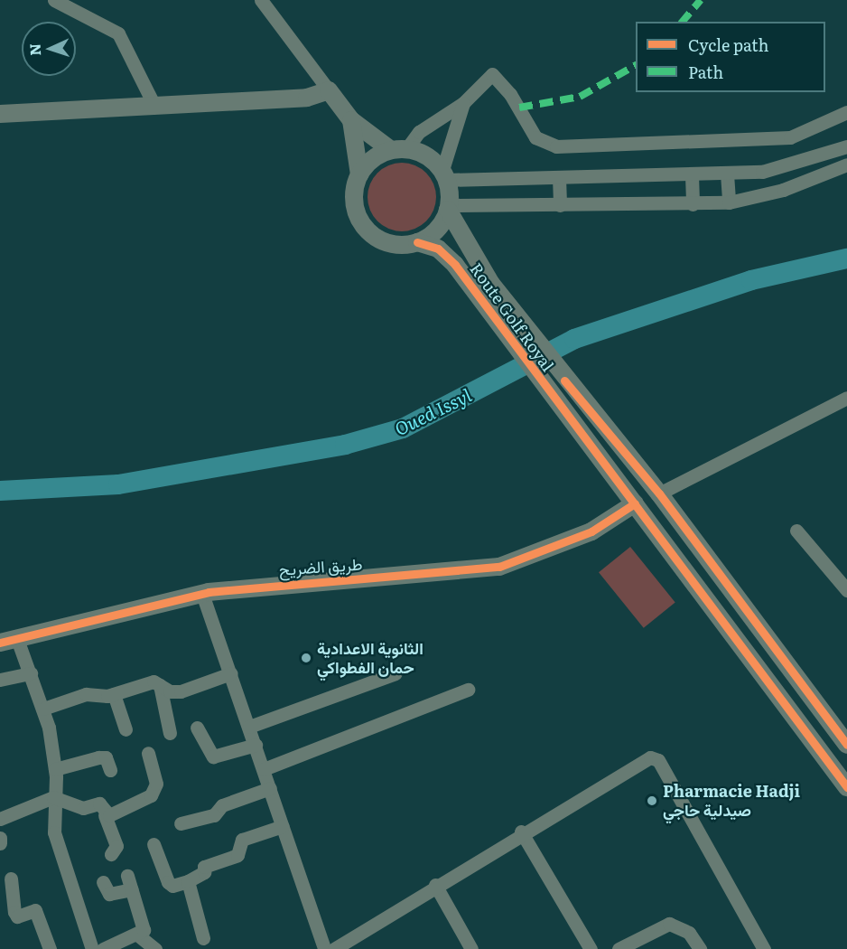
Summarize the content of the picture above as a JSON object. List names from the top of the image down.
{
  "streets": {
    "street": ["Route Golf Royal", "طريق الضريح"]
  },
  "crossings": [
    ["Route Golf Royal", "طريق الضريح"]
  ],
  "water": ["Oued Issyl"],
  "places": ["الثانوية الاعدادية حمان الفطواكي", "Pharmacie Hadji صيدلية حاجي"],
  "legend": ["Cycle path", "Path"],
  "north": "left"
}
